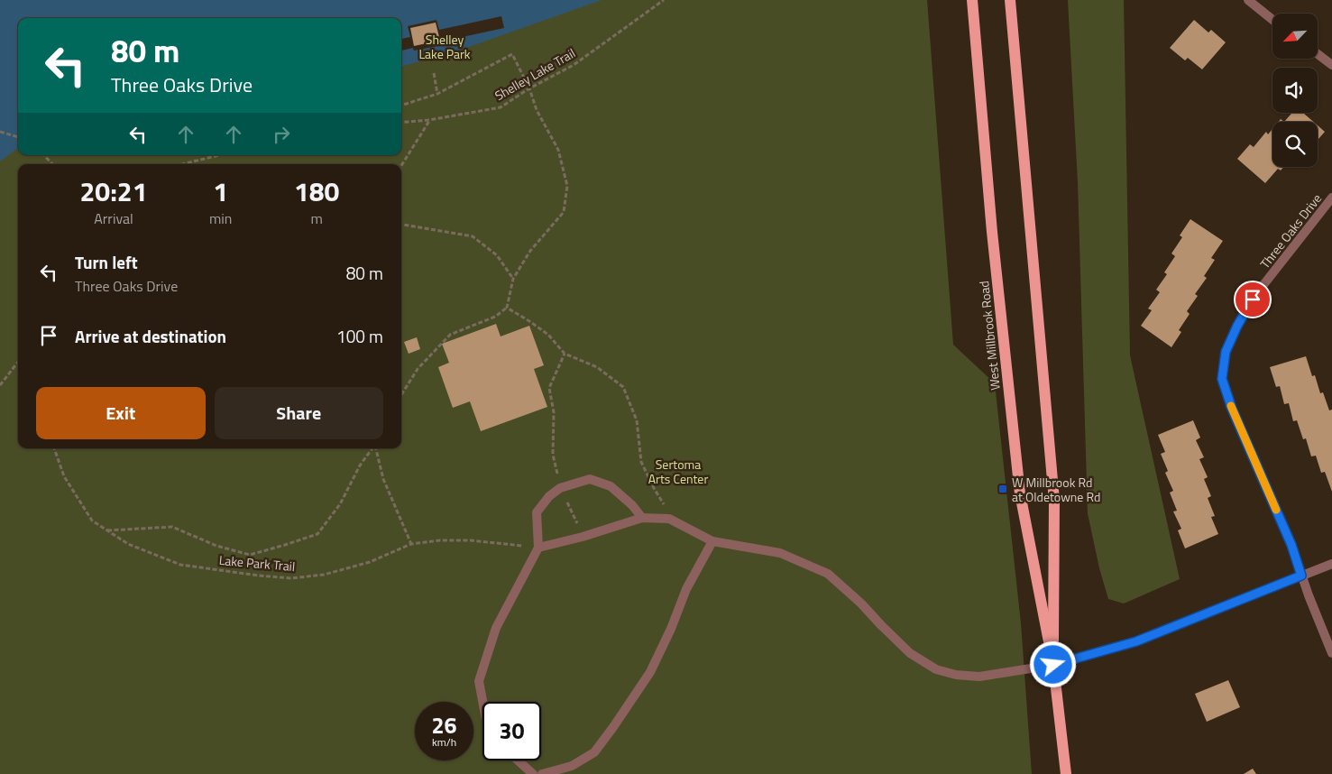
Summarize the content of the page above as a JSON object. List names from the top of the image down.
{
  "streets": {
    "main road": ["West Millbrook Road"],
    "street": ["Three Oaks Drive"],
    "path": ["Shelley Lake Trail", "Lake Park Trail"]
  },
  "parks": ["Shelley Lake Park", "Sertoma Arts Center"],
  "places": {
    "transit": ["W Millbrook Rd at Oldetowne Rd"]
  },
  "north": "bottom left",
  "page": {
    "turn": ["80 m", "Three Oaks Drive"],
    "eta": [
      "20:21",
      "Arrival",
      "1",
      "min",
      "180",
      "m"
    ],
    "list": [
      {
        "name": "Turn left",
        "note": "Three Oaks Drive",
        "value": "80 m"
      },
      {
        "name": "Arrive at destination",
        "value": "100 m"
      }
    ],
    "buttons": ["Exit", "Share"],
    "speed": "26 km/h",
    "limit": "30"
  }
}
